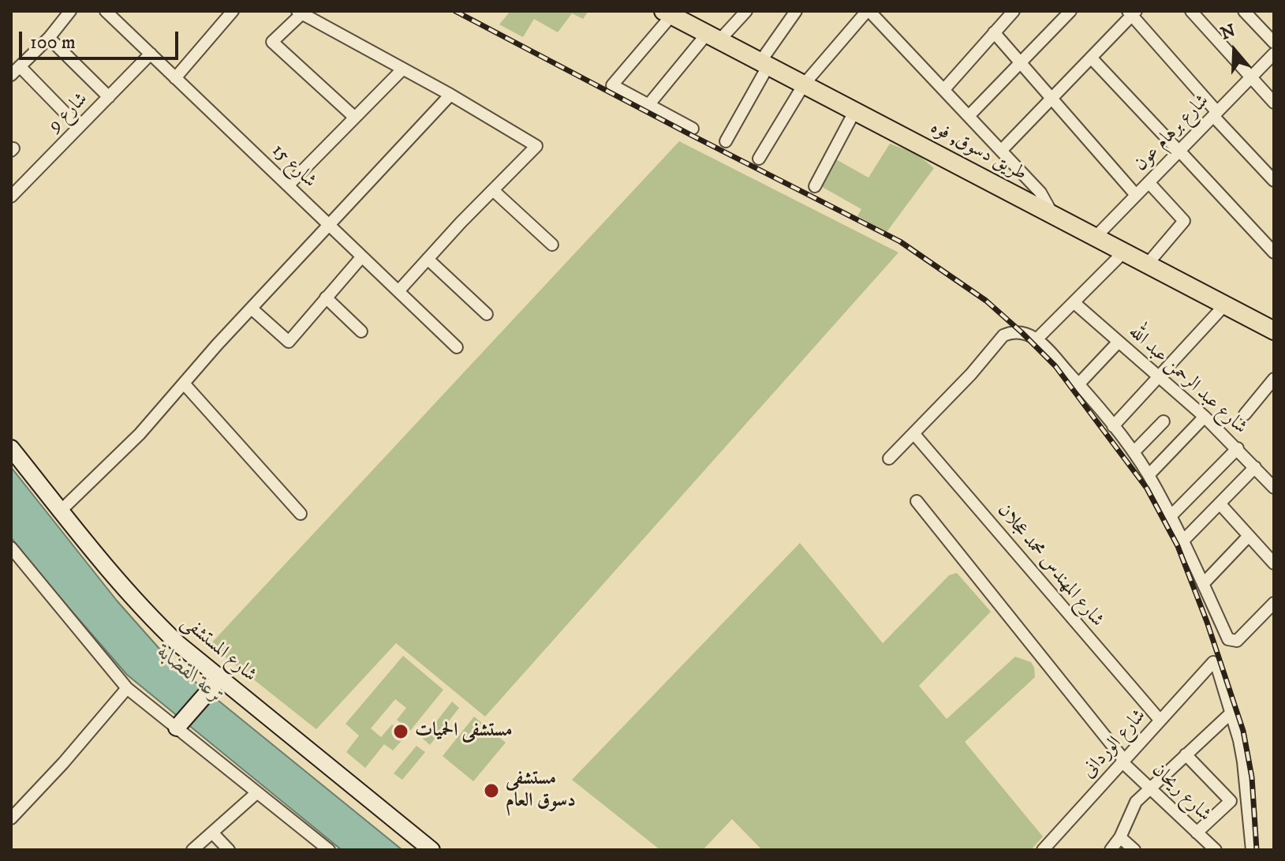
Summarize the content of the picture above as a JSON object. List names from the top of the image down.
{
  "streets": {
    "main road": ["طريق دسوق, فوه", "شارع المستشفى"],
    "street": [
      "شارع 9",
      "شارع برهام عون",
      "شارع 15",
      "شارع عبد الرحمن عبد الله",
      "شارع المهندس محمد عجلان",
      "شارع الوردانى",
      "شارع ريحان"
    ]
  },
  "crossings": [
    ["شارع 9", "شارع 15"],
    ["شارع برهام عون", "طريق دسوق, فوه"],
    ["شارع المهندس محمد عجلان", "شارع الوردانى"],
    ["شارع الوردانى", "شارع ريحان"]
  ],
  "water": ["ترعة القضابة"],
  "places": ["مستشفى الحميات", "مستشفى دسوق العام"],
  "scale_bar": "100 m",
  "north": "top"
}
